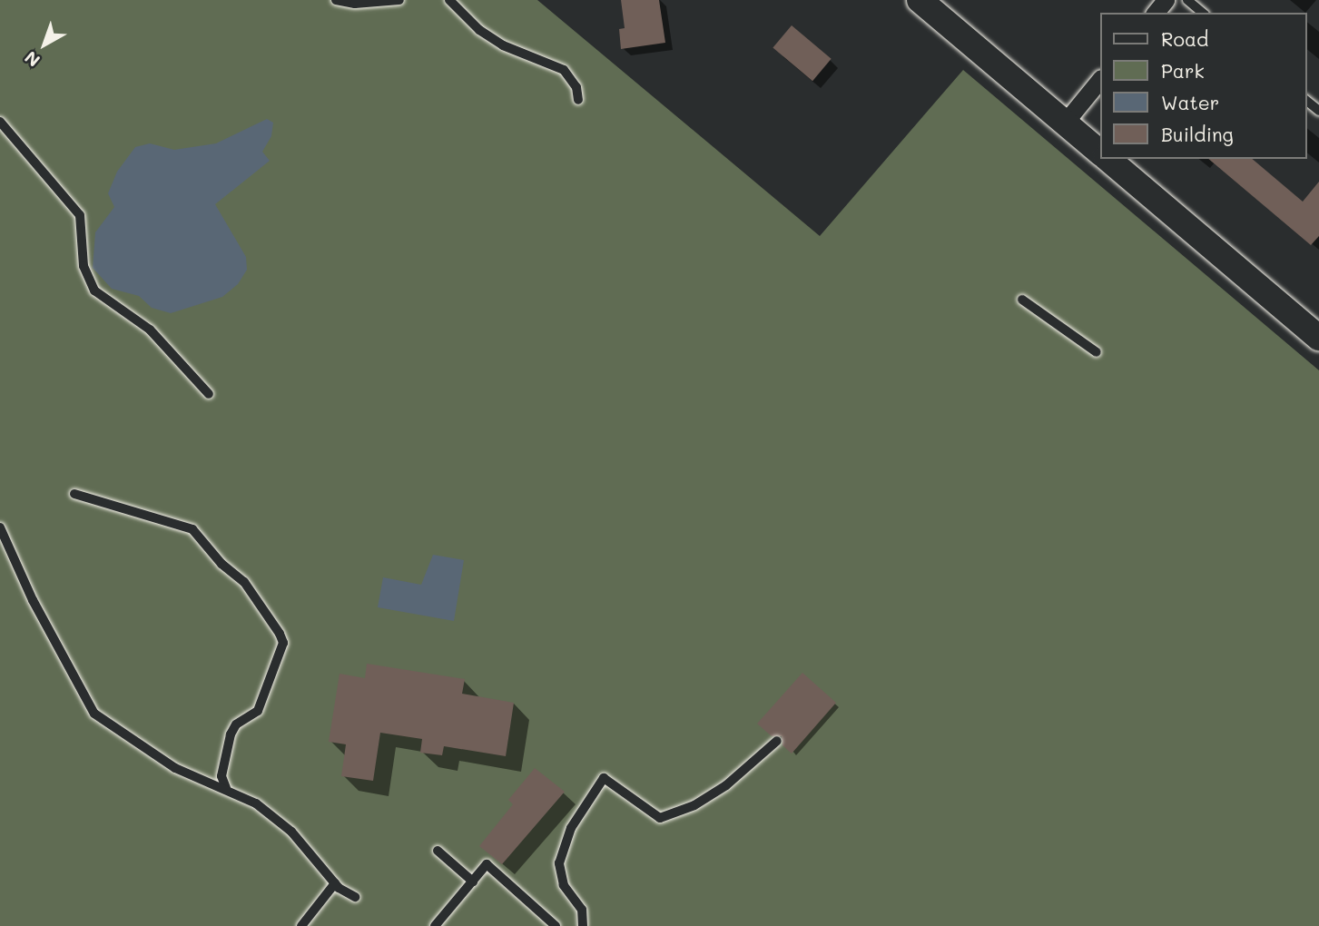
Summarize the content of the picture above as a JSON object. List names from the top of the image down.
{
  "legend": [
    "Road",
    "Park",
    "Water",
    "Building"
  ],
  "north": "bottom left"
}
